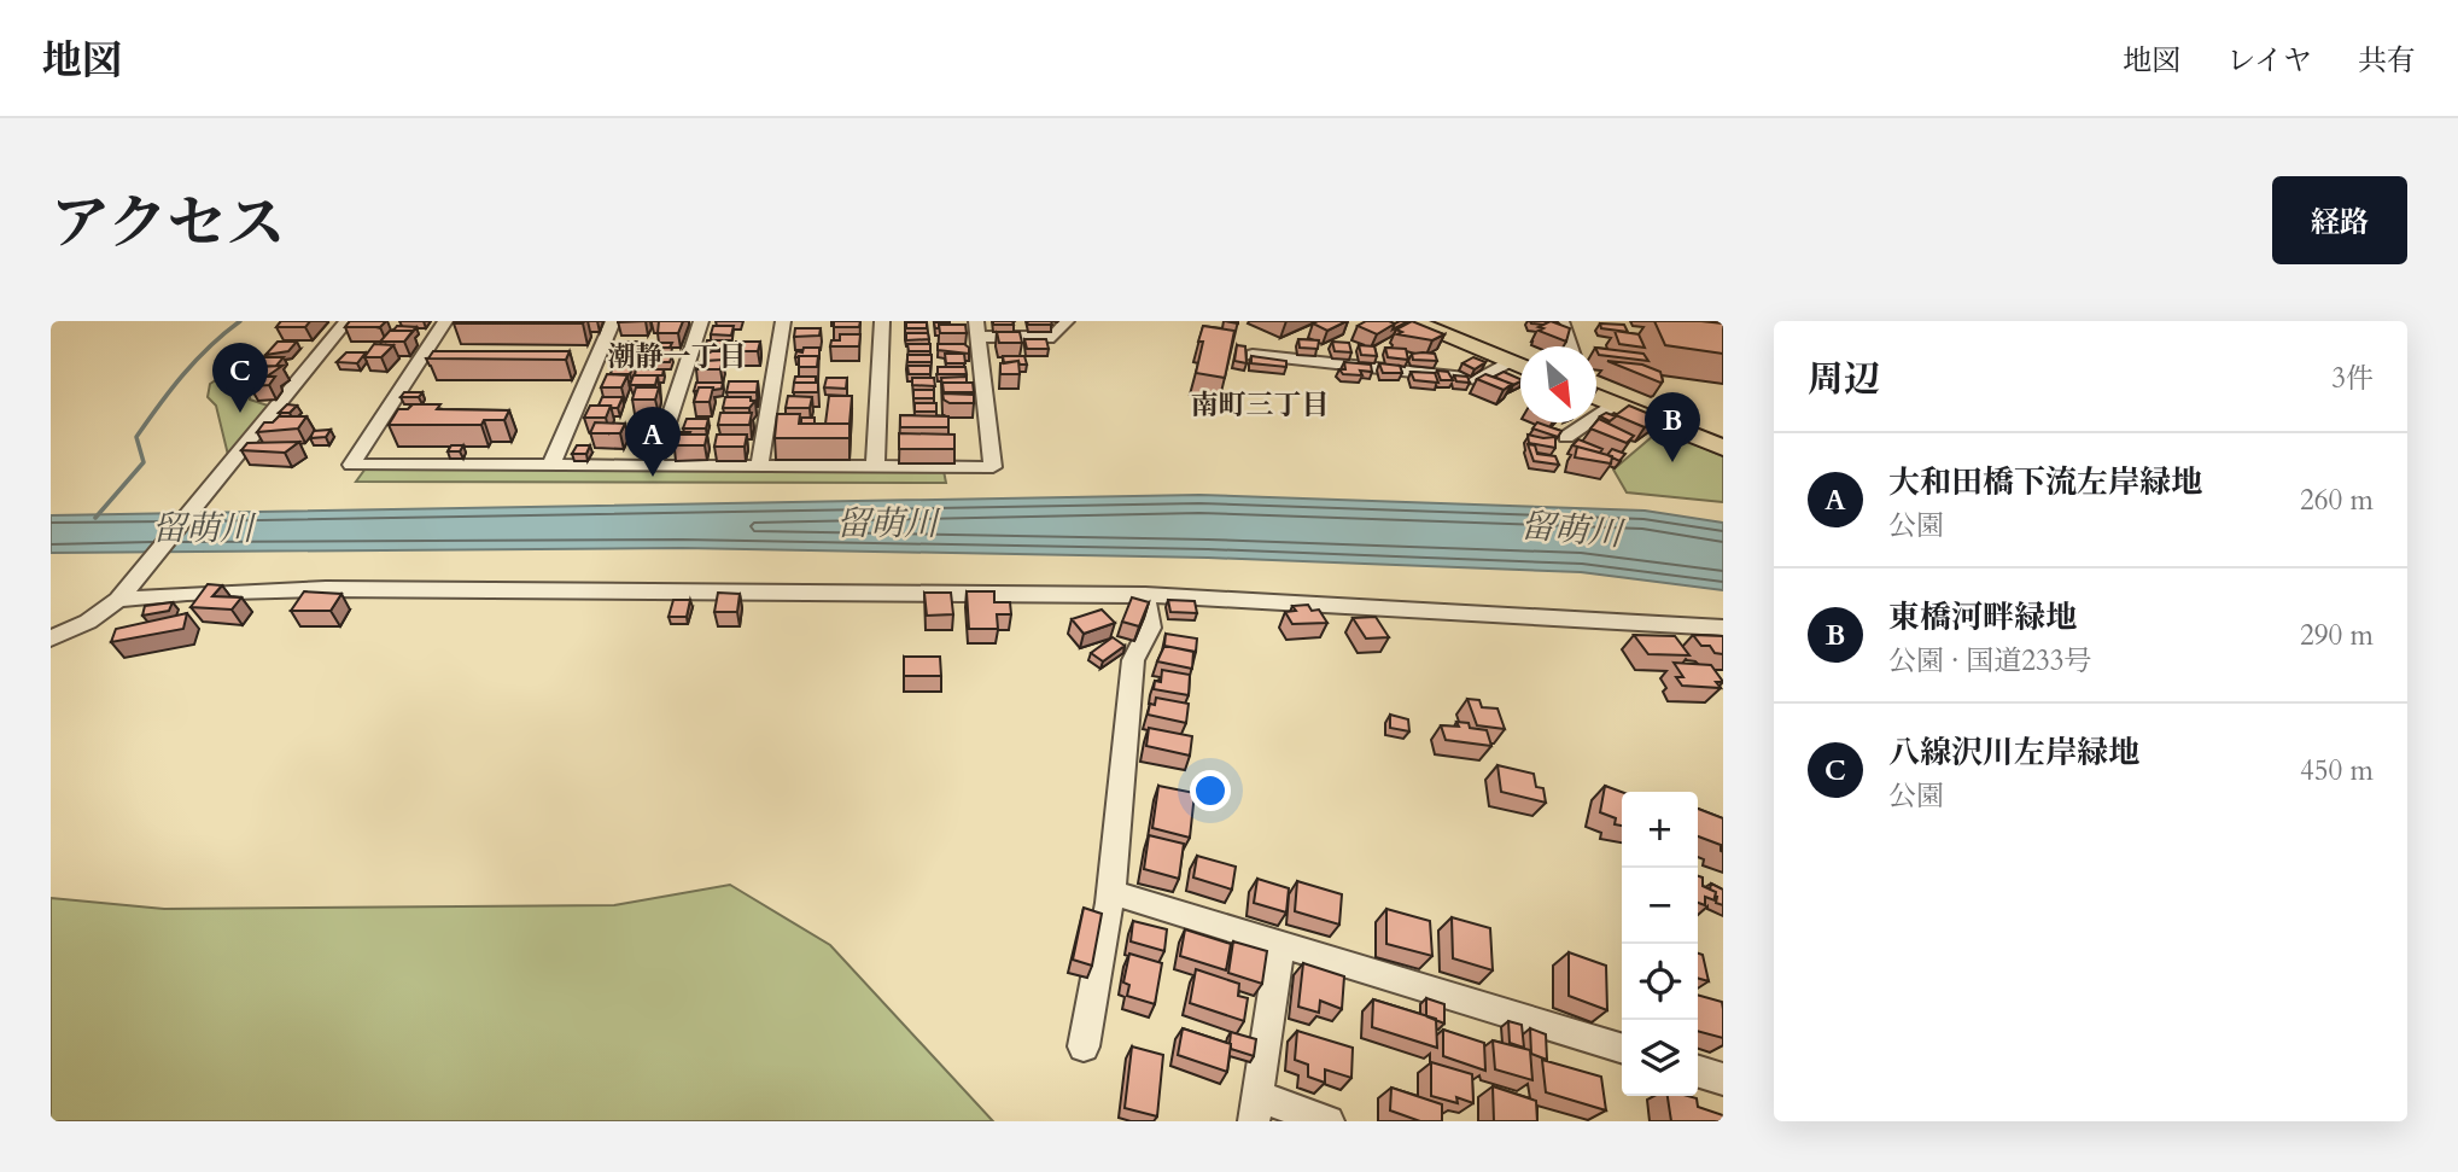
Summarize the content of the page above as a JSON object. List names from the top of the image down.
{
  "districts": ["潮静一丁目", "南町三丁目"],
  "water": ["留萌川"],
  "north": "bottom right",
  "page": {
    "header": "地図",
    "nav": ["地図", "レイヤ", "共有"],
    "title": "アクセス",
    "buttons": "経路",
    "heading": ["周辺", "3件"],
    "pins": ["C", "B", "A"],
    "list": [
      {
        "mark": "A",
        "name": "大和田橋下流左岸緑地",
        "note": "公園",
        "value": "260 m"
      },
      {
        "mark": "B",
        "name": "東橋河畔緑地",
        "note": "公園 · 国道233号",
        "value": "290 m"
      },
      {
        "mark": "C",
        "name": "八線沢川左岸緑地",
        "note": "公園",
        "value": "450 m"
      }
    ],
    "map_buttons": ["+", "−"]
  }
}
